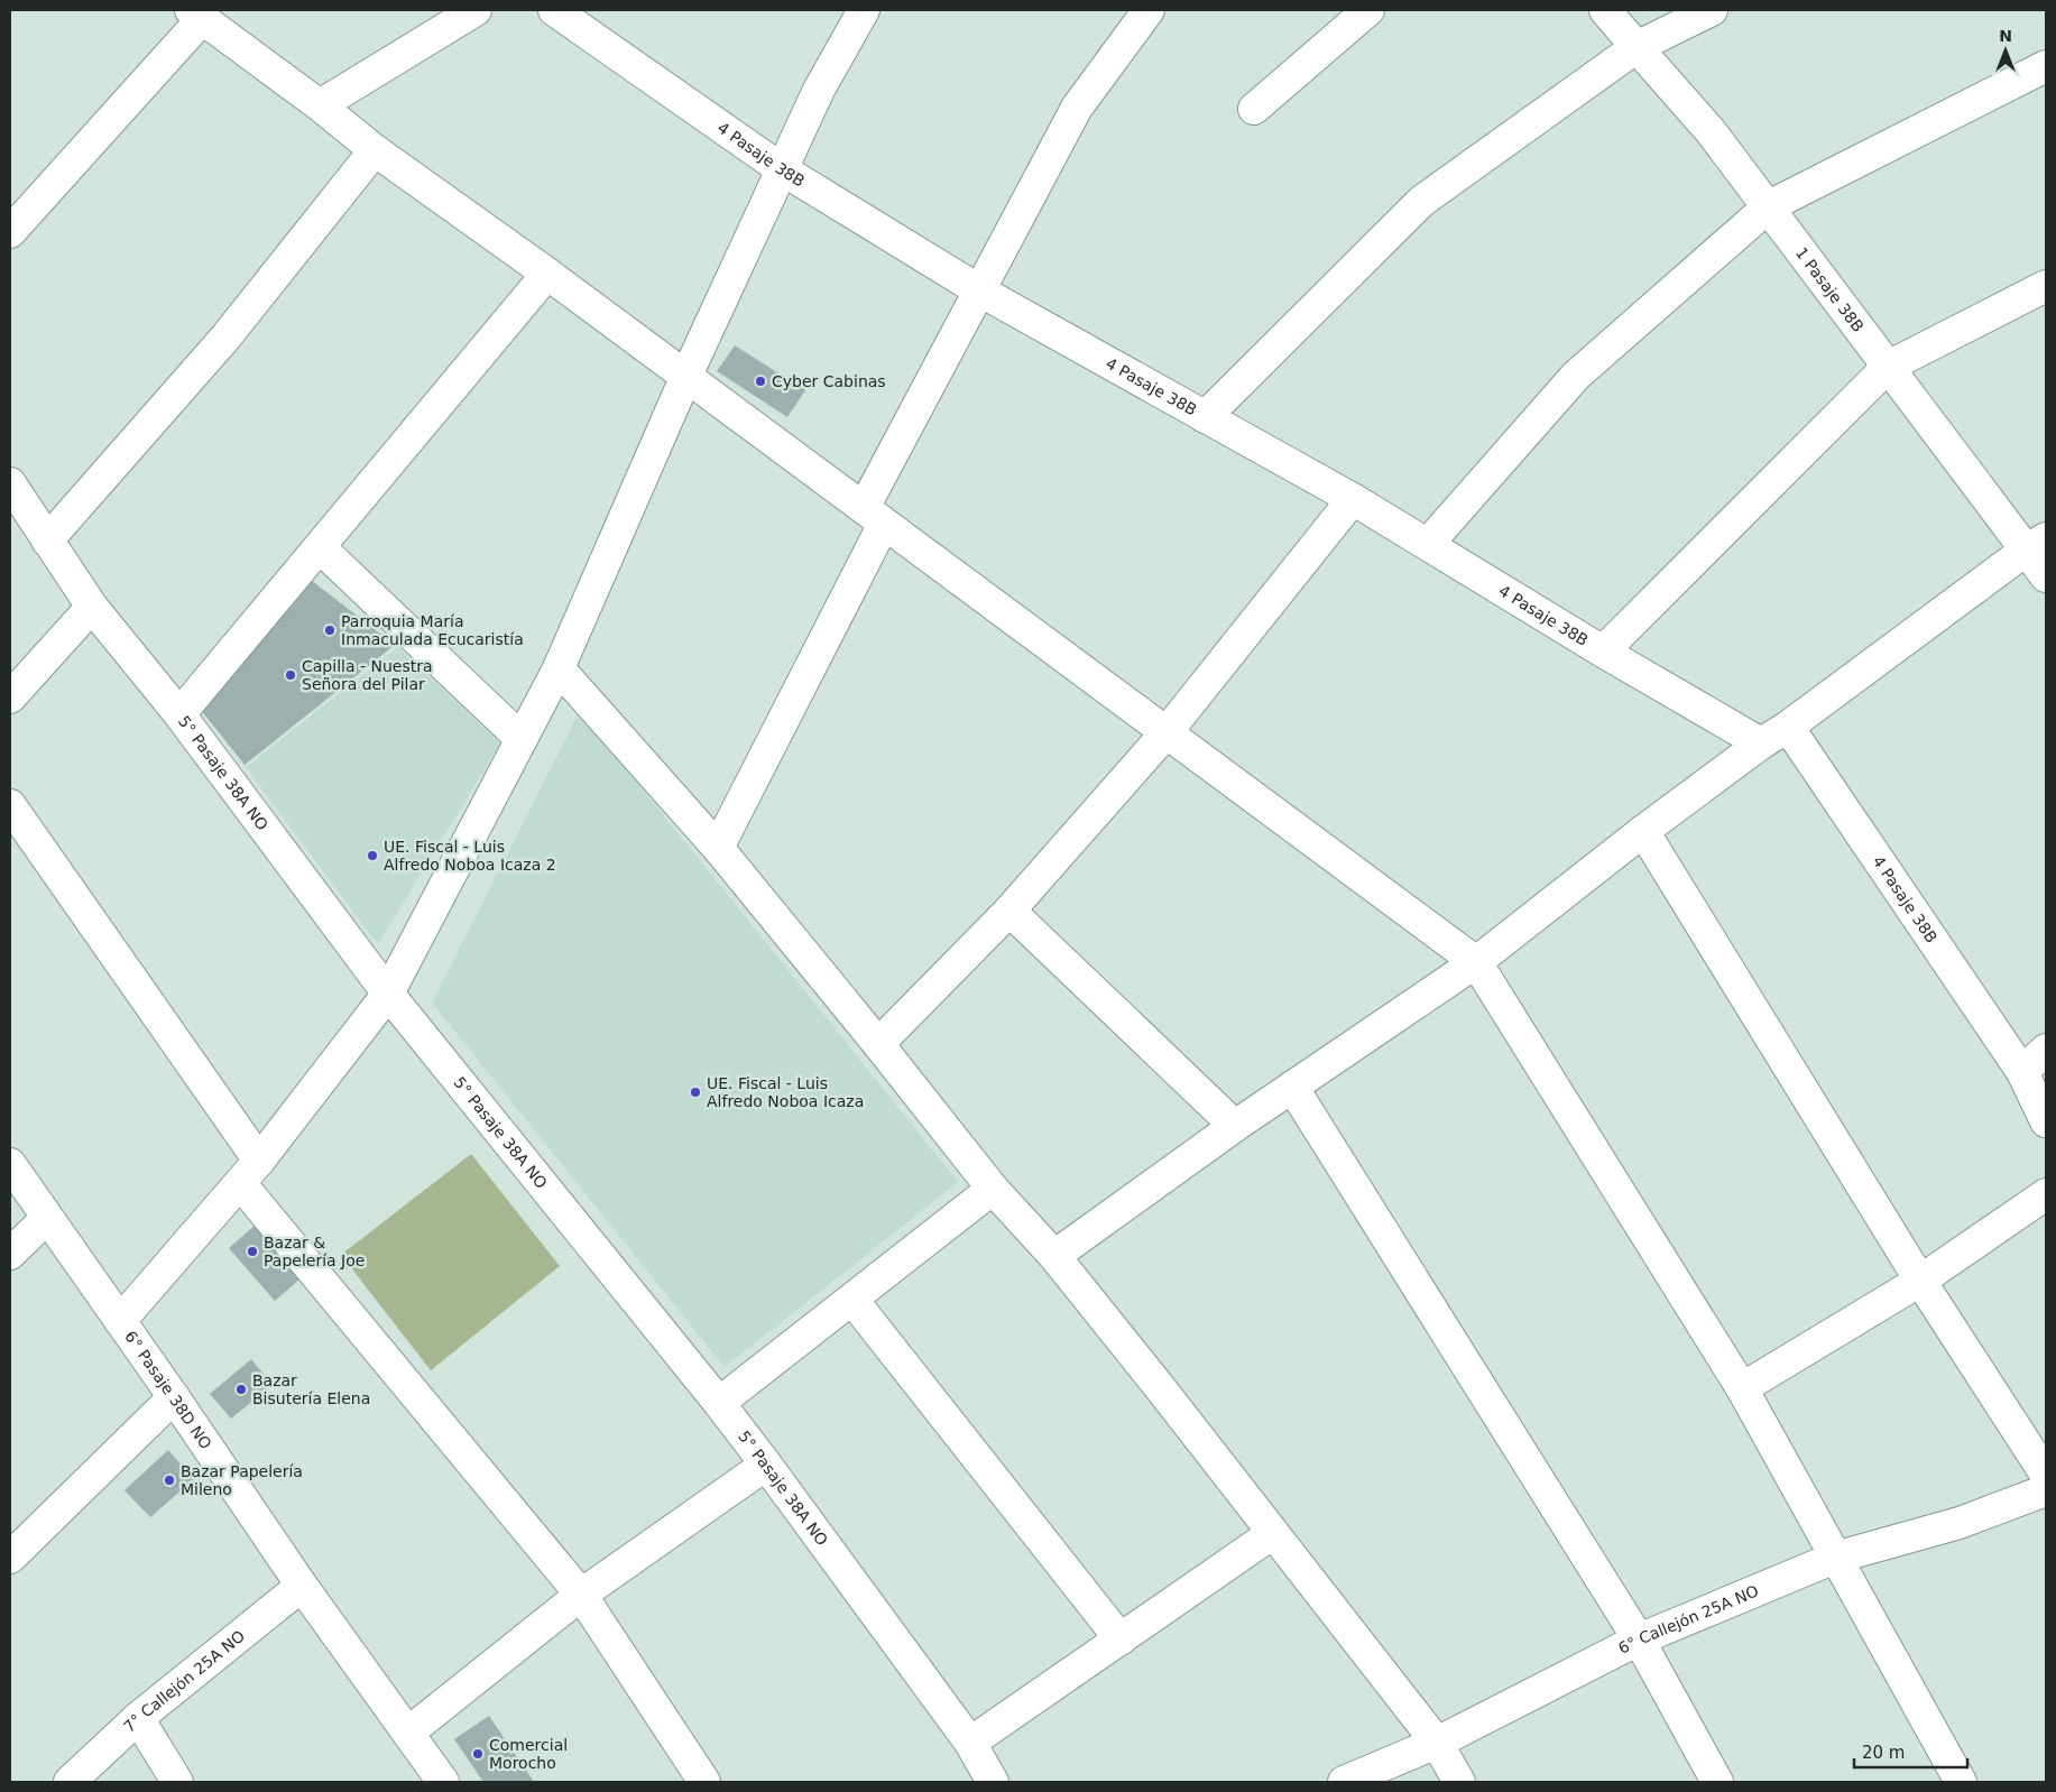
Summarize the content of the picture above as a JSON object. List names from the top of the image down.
{
  "streets": {
    "street": [
      "4 Pasaje 38B",
      "1 Pasaje 38B",
      "5° Pasaje 38A NO",
      "6° Pasaje 38D NO",
      "6° Callejón 25A NO",
      "7° Callejón 25A NO"
    ]
  },
  "crossings": [
    ["6° Pasaje 38D NO", "7° Callejón 25A NO"]
  ],
  "places": [
    "Cyber Cabinas",
    "Parroquia María Inmaculada Ecucaristía",
    "Capilla - Nuestra Señora del Pilar",
    "UE. Fiscal - Luis Alfredo Noboa Icaza 2",
    "UE. Fiscal - Luis Alfredo Noboa Icaza",
    "Bazar & Papelería Joe",
    "Bazar Bisutería Elena",
    "Bazar Papelería Mileno",
    "Comercial Morocho"
  ],
  "scale_bar": "20 m",
  "north": "top"
}
